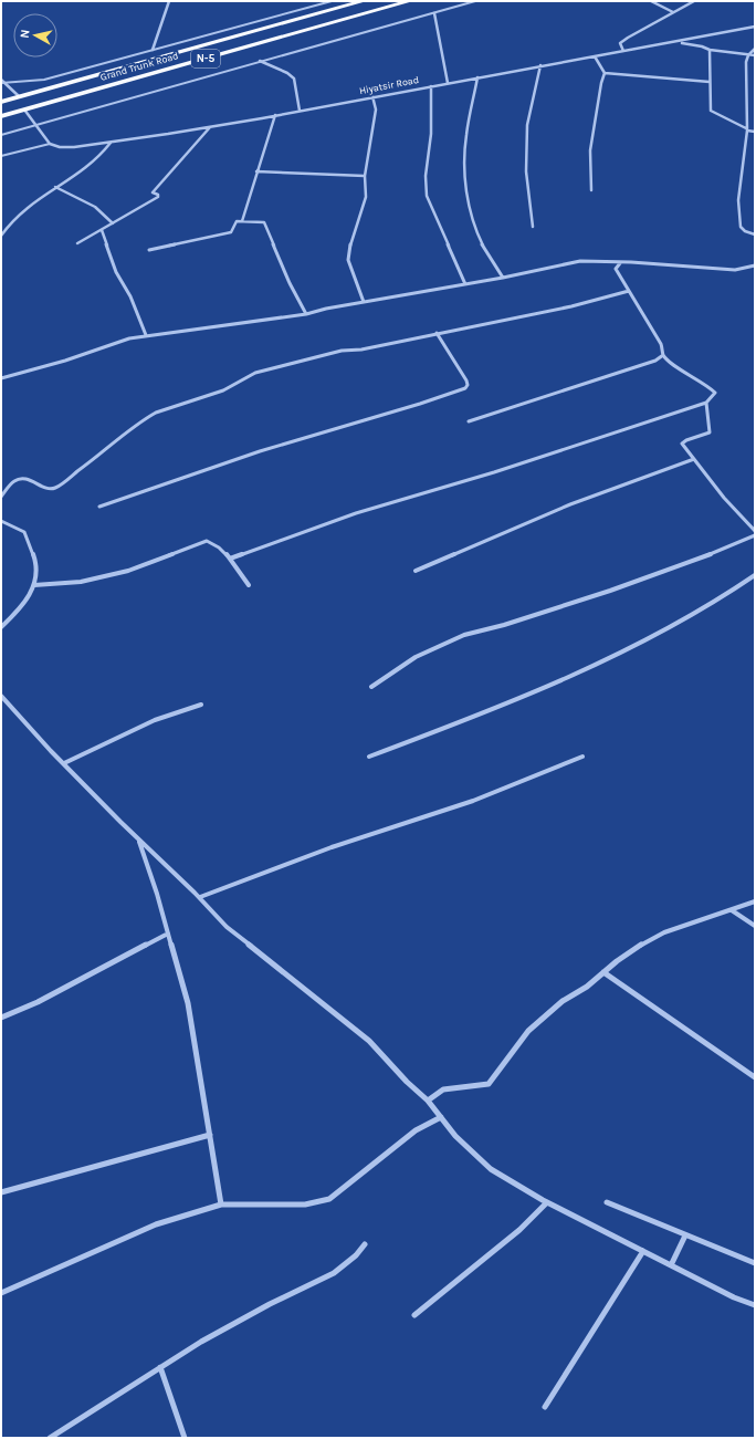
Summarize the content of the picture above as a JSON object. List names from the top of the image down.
{
  "streets": {
    "highway": ["N-5", "Grand Trunk Road"],
    "street": ["Hiyatsir Road"]
  },
  "north": "left"
}
